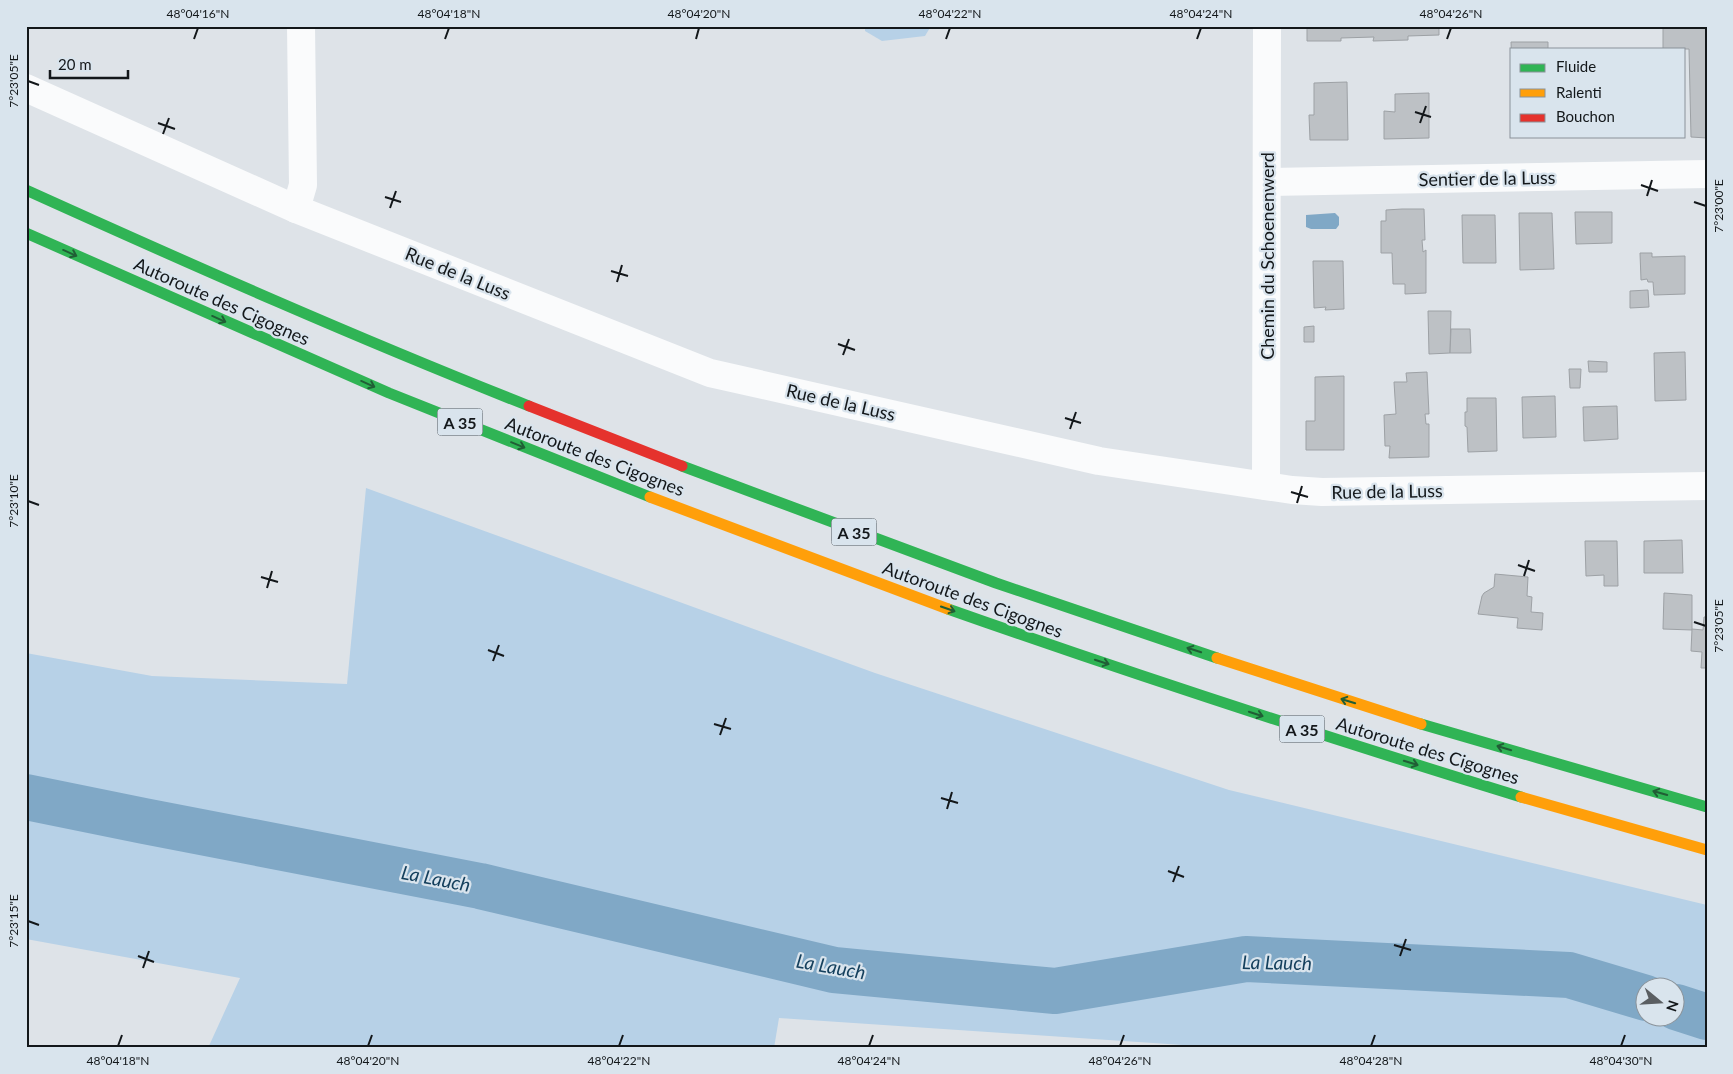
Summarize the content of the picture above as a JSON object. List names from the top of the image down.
{
  "streets": {
    "highway": ["Autoroute des Cigognes", "A 35"],
    "street": ["Sentier de la Luss", "Chemin du Schoenenwerd", "Rue de la Luss"]
  },
  "crossings": [
    ["Sentier de la Luss", "Chemin du Schoenenwerd"],
    ["Chemin du Schoenenwerd", "Rue de la Luss"]
  ],
  "water": ["La Lauch"],
  "legend": ["Fluide", "Ralenti", "Bouchon"],
  "scale_bar": "20 m",
  "north": "right",
  "coordinates": [
    "48°04'16\"N",
    "48°04'18\"N",
    "48°04'20\"N",
    "48°04'22\"N",
    "48°04'24\"N",
    "48°04'26\"N",
    "7°23'05\"E",
    "7°23'00\"E",
    "7°23'10\"E",
    "7°23'15\"E",
    "48°04'28\"N",
    "48°04'30\"N"
  ]
}
